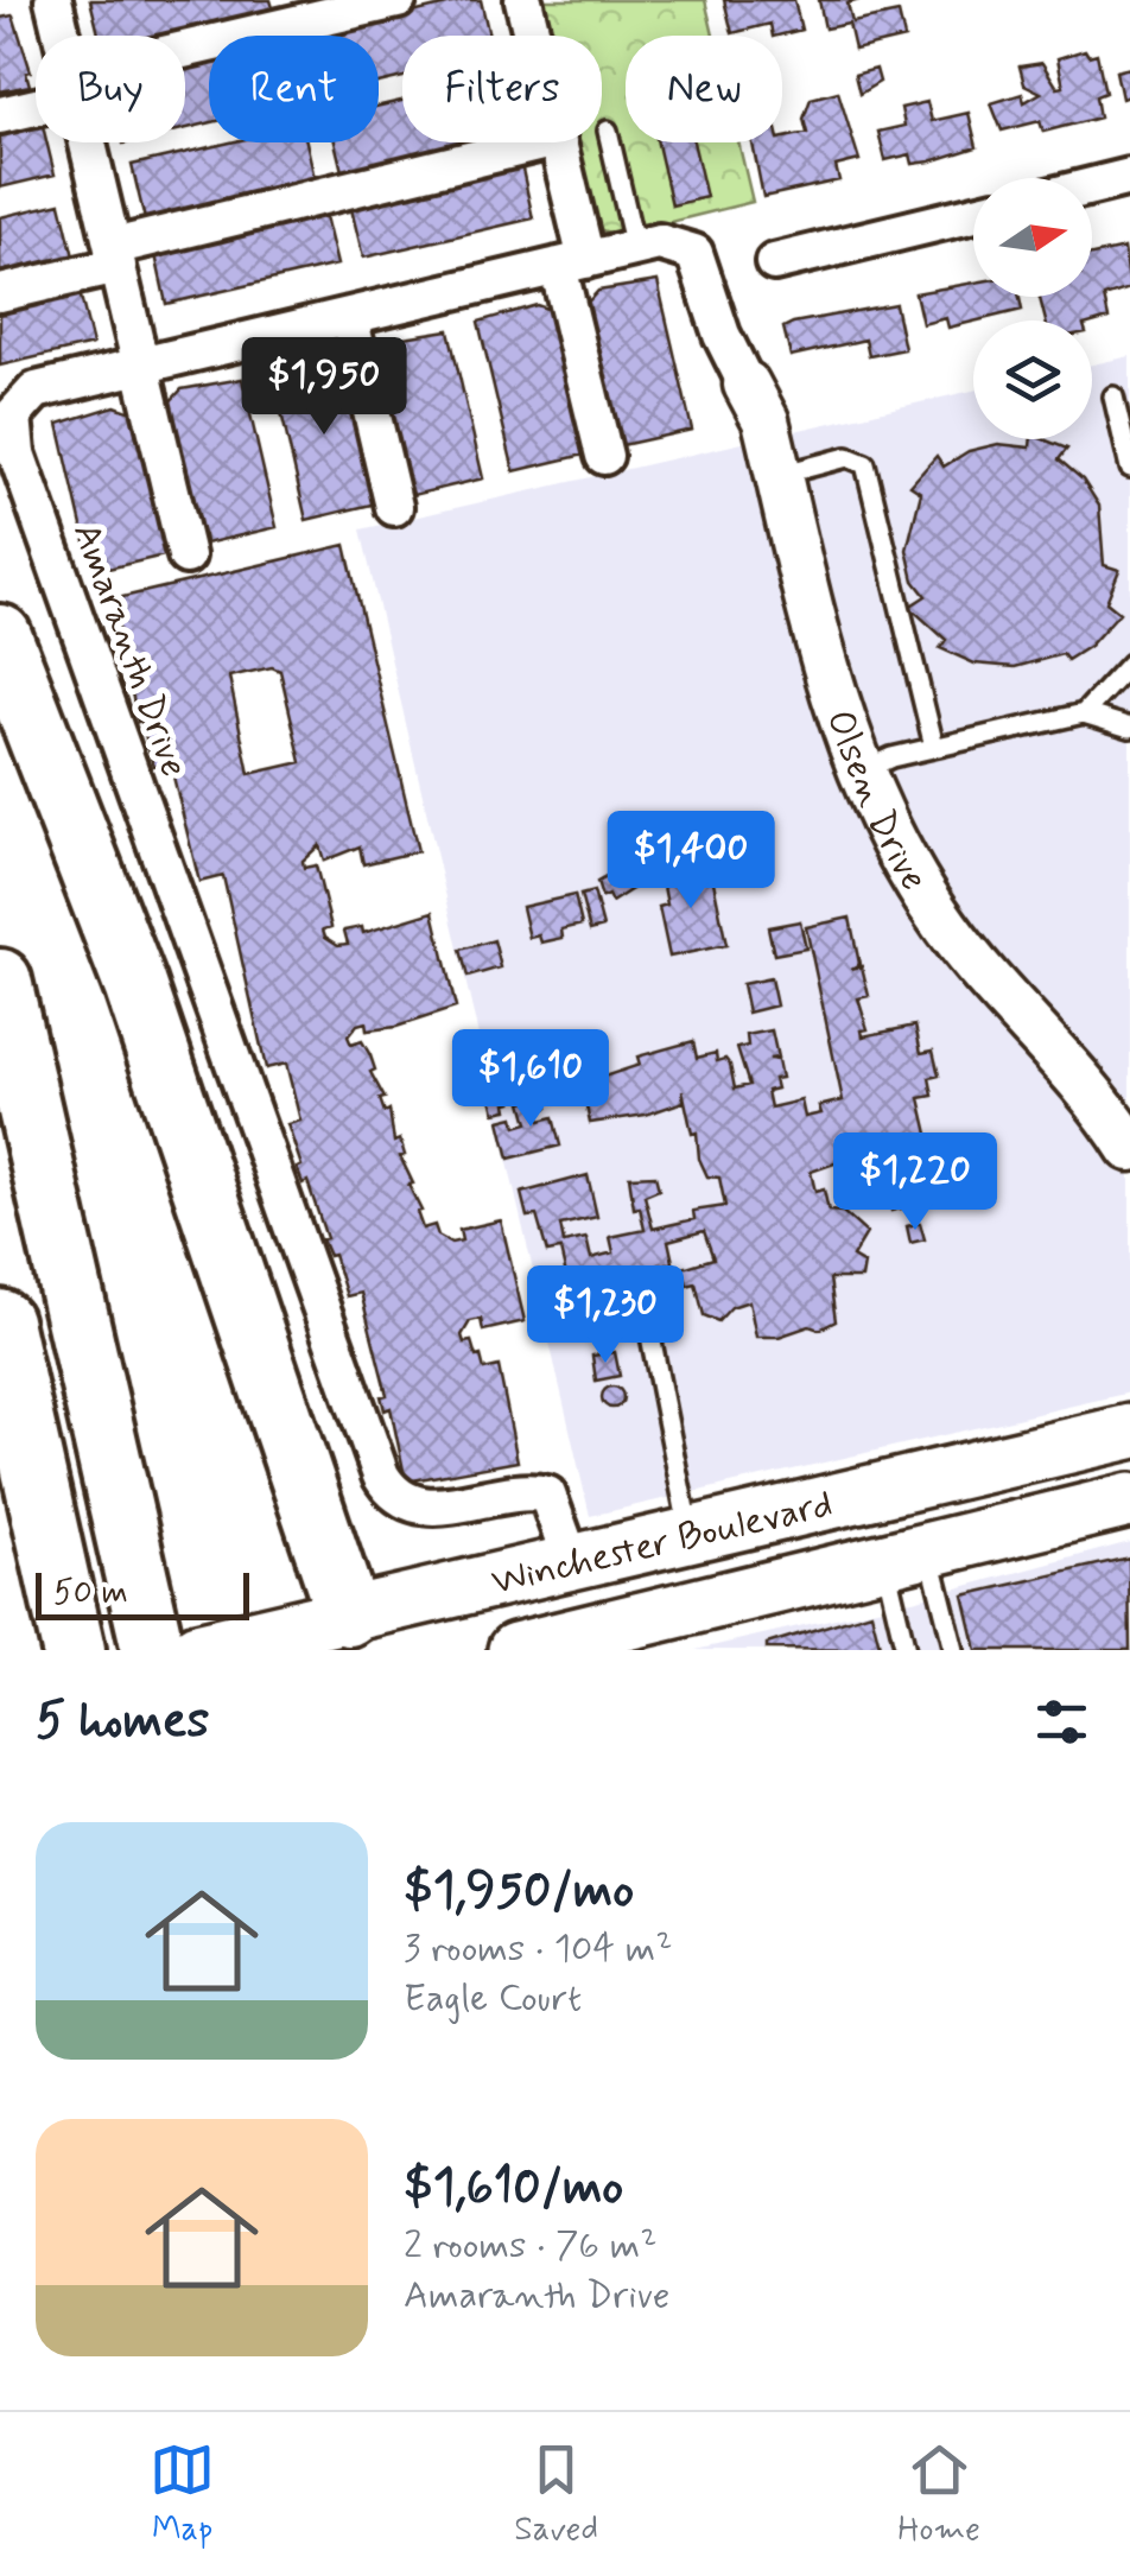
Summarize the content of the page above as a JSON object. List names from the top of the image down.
{
  "streets": {
    "main road": ["Winchester Boulevard"],
    "street": ["Amaranth Drive", "Olsen Drive"]
  },
  "crossings": [
    ["Amaranth Drive", "Olsen Drive"],
    ["Amaranth Drive", "Winchester Boulevard"]
  ],
  "scale_bar": "50 m",
  "north": "right",
  "page": {
    "chip": [
      "Buy",
      "Rent",
      "Filters",
      "New"
    ],
    "price": [
      "$1,950",
      "$1,400",
      "$1,610",
      "$1,220",
      "$1,230"
    ],
    "scale": "50 m",
    "heading": "5 homes",
    "list": [
      {
        "name": "$1,950/mo",
        "note": "3 rooms · 104 m² · Eagle Court"
      },
      {
        "name": "$1,610/mo",
        "note": "2 rooms · 76 m² · Amaranth Drive"
      }
    ],
    "tabs": ["Map", "Saved", "Home"]
  }
}
